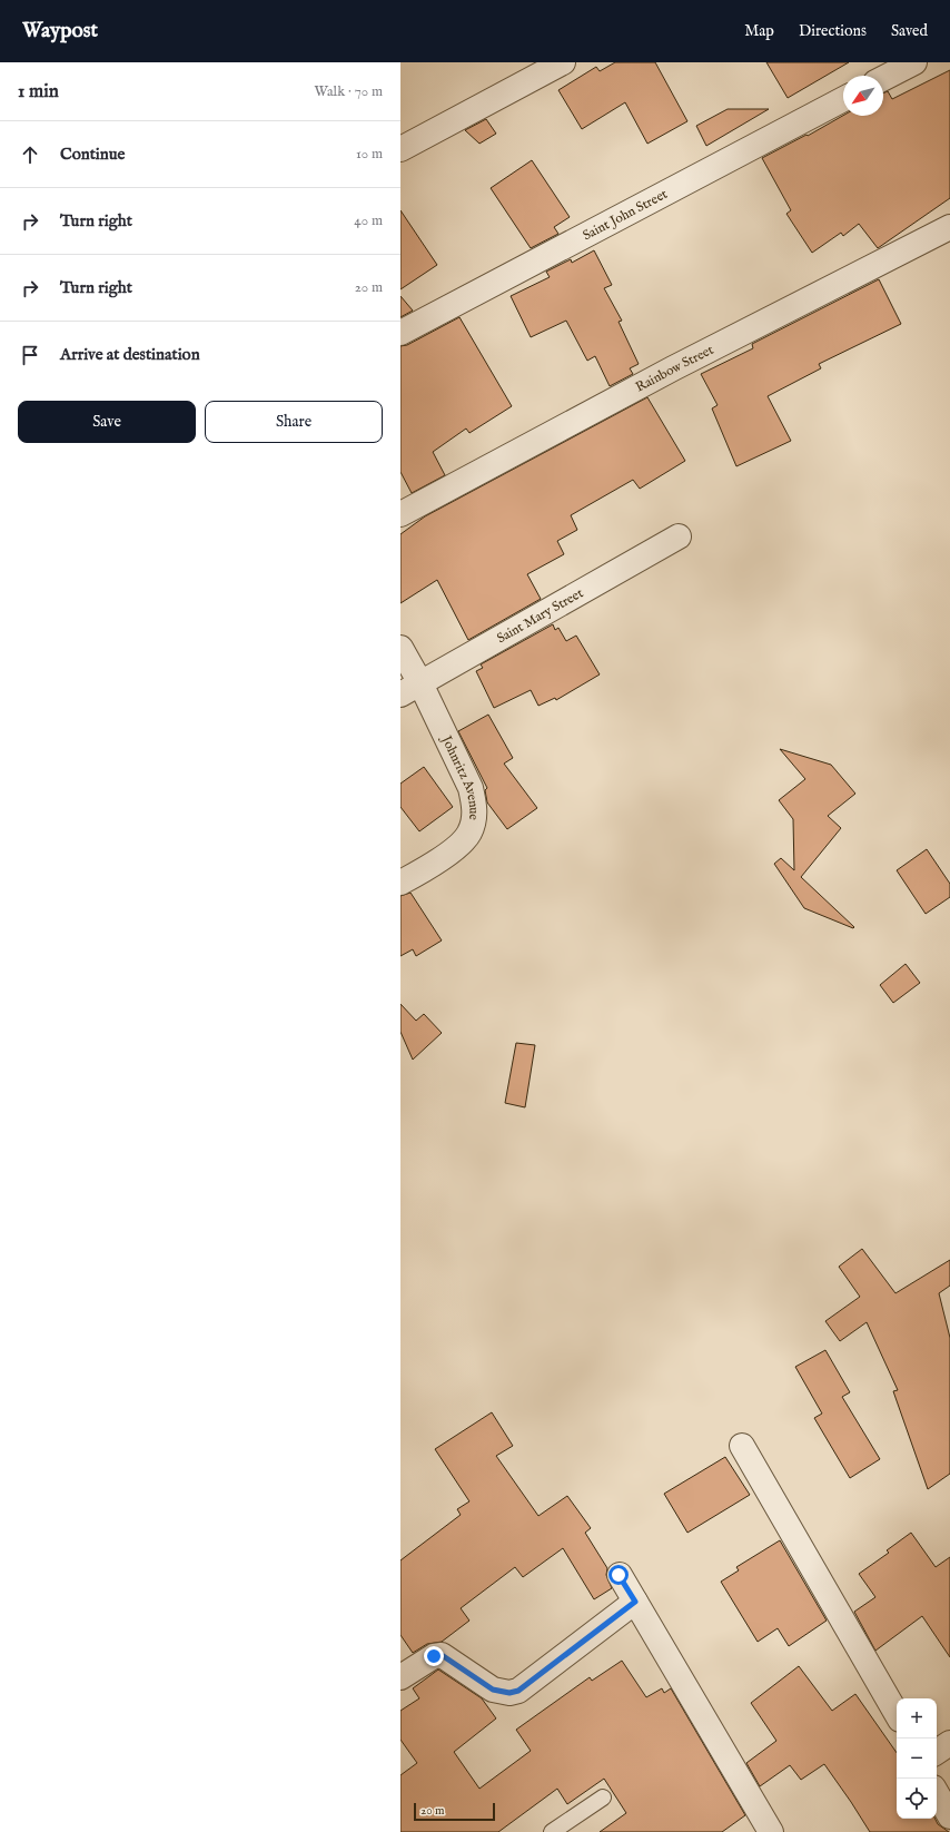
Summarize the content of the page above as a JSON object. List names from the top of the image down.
{
  "streets": {
    "street": [
      "Saint John Street",
      "Rainbow Street",
      "Saint Mary Street",
      "Johnritz Avenue"
    ]
  },
  "crossings": [
    ["Saint Mary Street", "Johnritz Avenue"]
  ],
  "scale_bar": "20 m",
  "north": "bottom left",
  "page": {
    "header": "Waypost",
    "nav": ["Map", "Directions", "Saved"],
    "heading": ["1 min", "Walk · 70 m"],
    "list": [
      ["Continue", "10 m"],
      ["Turn right", "40 m"],
      ["Turn right", "20 m"],
      "Arrive at destination"
    ],
    "buttons": ["Save", "Share"],
    "map_buttons": ["+", "−"],
    "scale": "20 m"
  }
}
